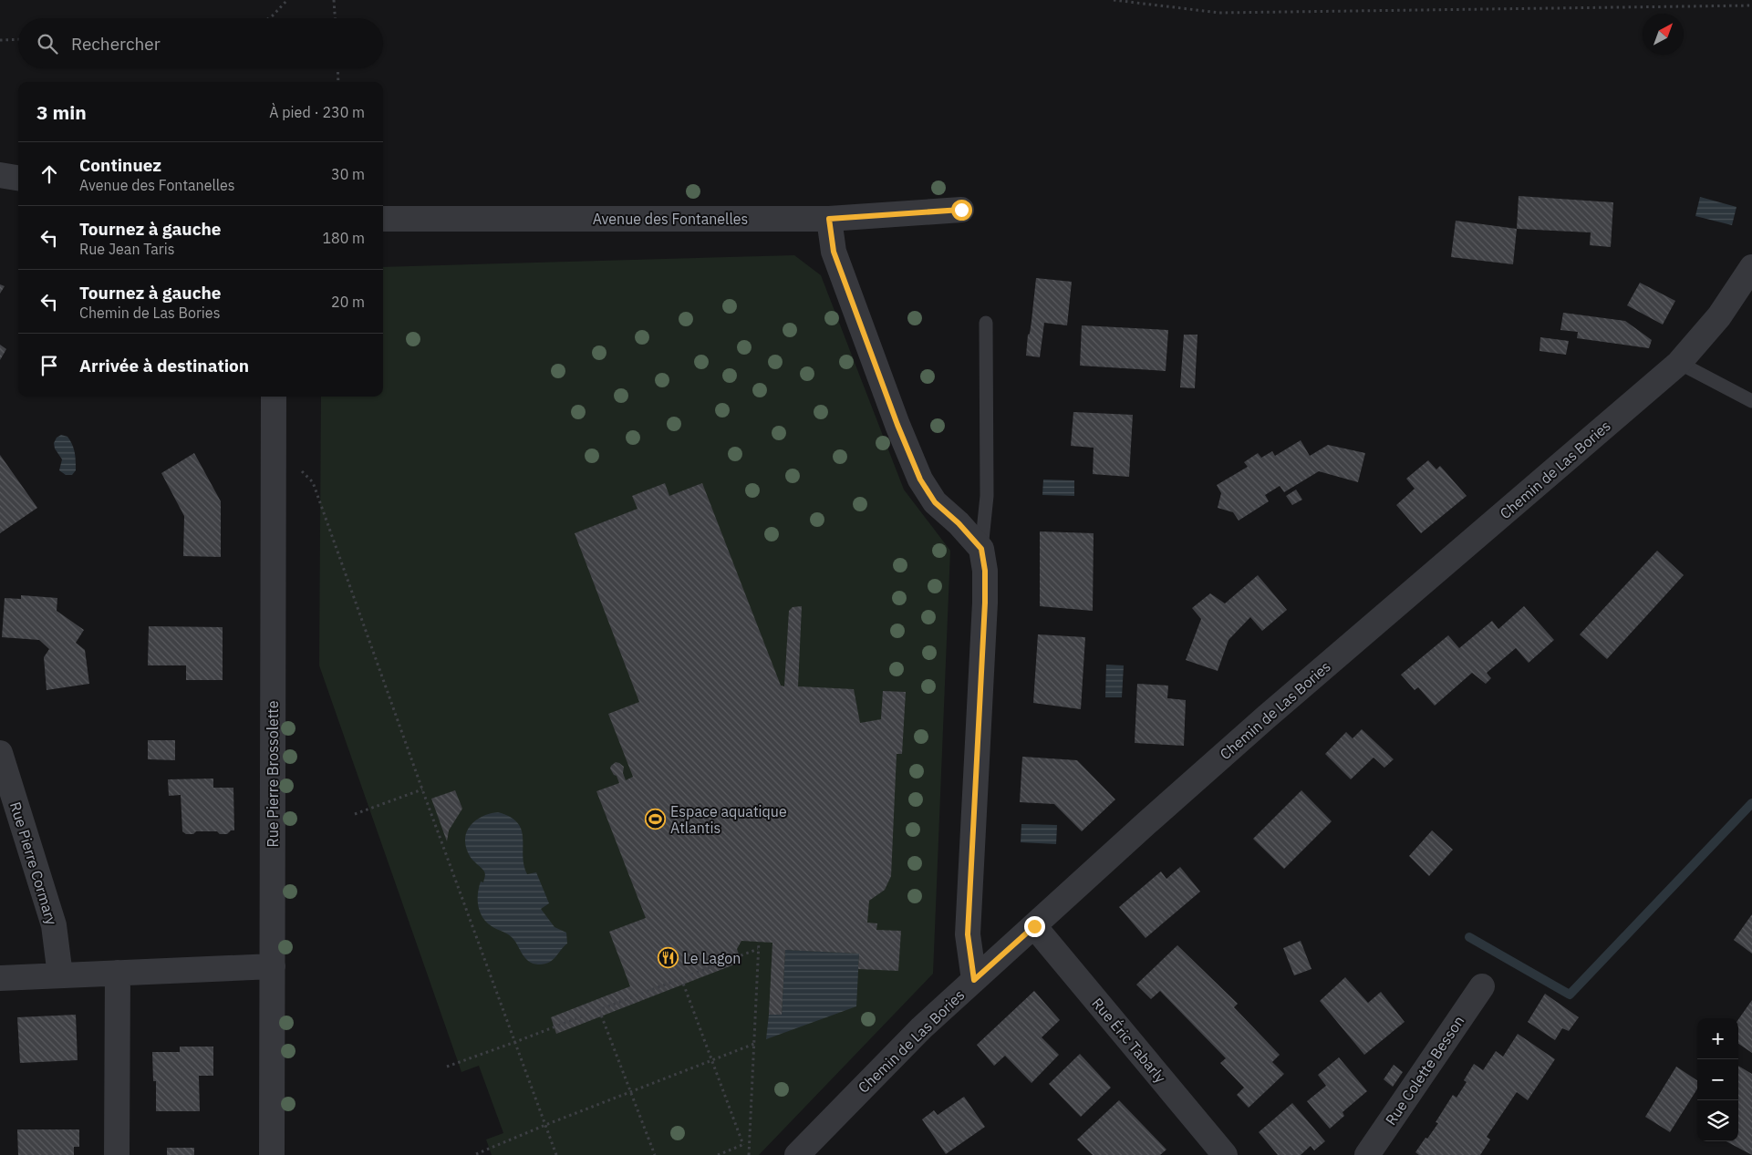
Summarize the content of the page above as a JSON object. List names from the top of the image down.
{
  "streets": {
    "street": [
      "Avenue des Fontanelles",
      "Chemin de Las Bories",
      "Rue Pierre Brossolette",
      "Rue Pierre Cormary",
      "Rue Éric Tabarly",
      "Rue Colette Besson"
    ]
  },
  "crossings": [
    ["Chemin de Las Bories", "Rue Éric Tabarly"]
  ],
  "places": {
    "sports": ["Espace aquatique Atlantis"],
    "restaurant": ["Le Lagon"]
  },
  "north": "top right",
  "page": {
    "search": "Rechercher",
    "heading": ["3 min", "À pied · 230 m"],
    "list": [
      ["Continuez", "Avenue des Fontanelles", "30 m"],
      ["Tournez à gauche", "Rue Jean Taris", "180 m"],
      ["Tournez à gauche", "Chemin de Las Bories", "20 m"],
      "Arrivée à destination"
    ],
    "map_buttons": ["+", "−"]
  }
}
